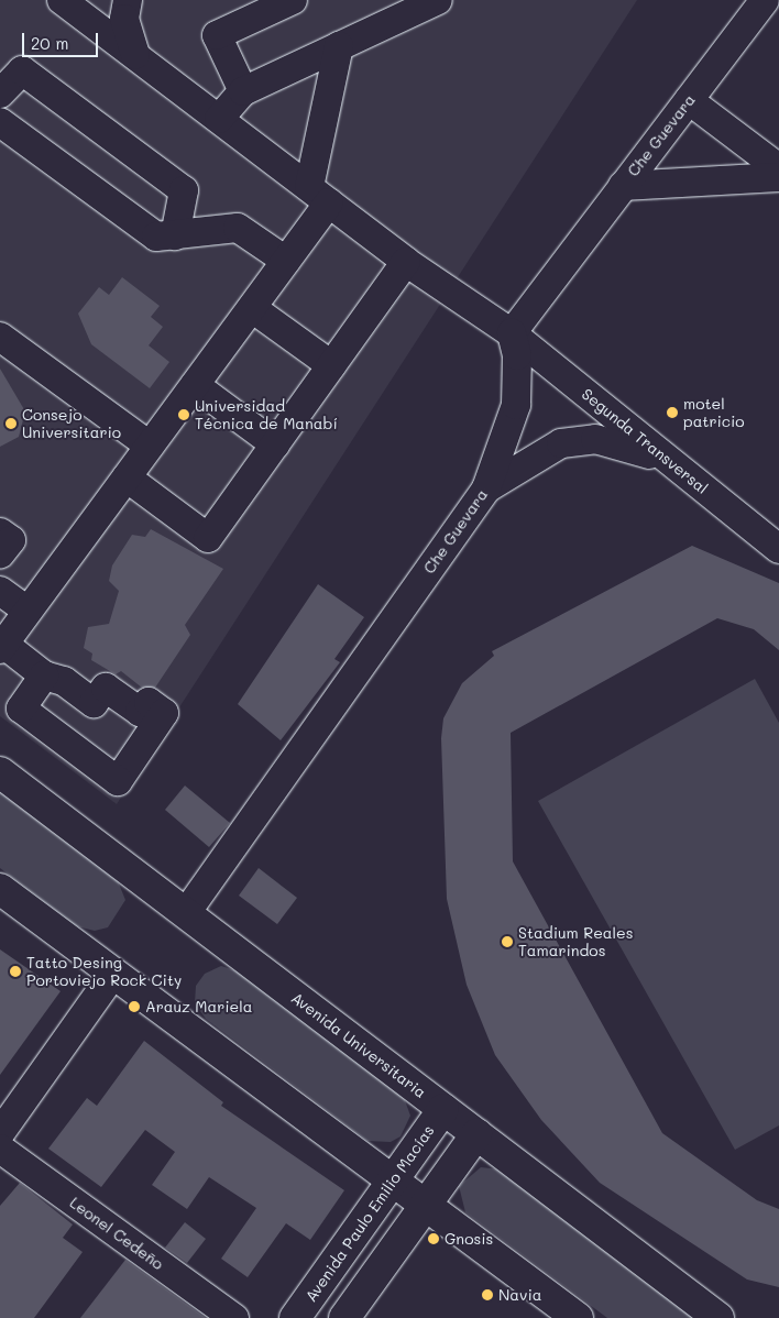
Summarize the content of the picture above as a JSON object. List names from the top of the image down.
{
  "streets": {
    "main road": ["Avenida Universitaria", "Avenida Paulo Emilio Macías"],
    "street": ["Che Guevara", "Segunda Transversal", "Leonel Cedeño"]
  },
  "crossings": [
    ["Che Guevara", "Segunda Transversal"],
    ["Che Guevara", "Avenida Universitaria"],
    ["Avenida Universitaria", "Avenida Paulo Emilio Macías"]
  ],
  "places": [
    "motel patricio",
    "Universidad Técnica de Manabí",
    "Consejo Universitario",
    "Stadium Reales Tamarindos",
    "Tatto Desing Portoviejo Rock City",
    "Arauz Mariela",
    "Gnosis",
    "Navia"
  ],
  "scale_bar": "20 m"
}
